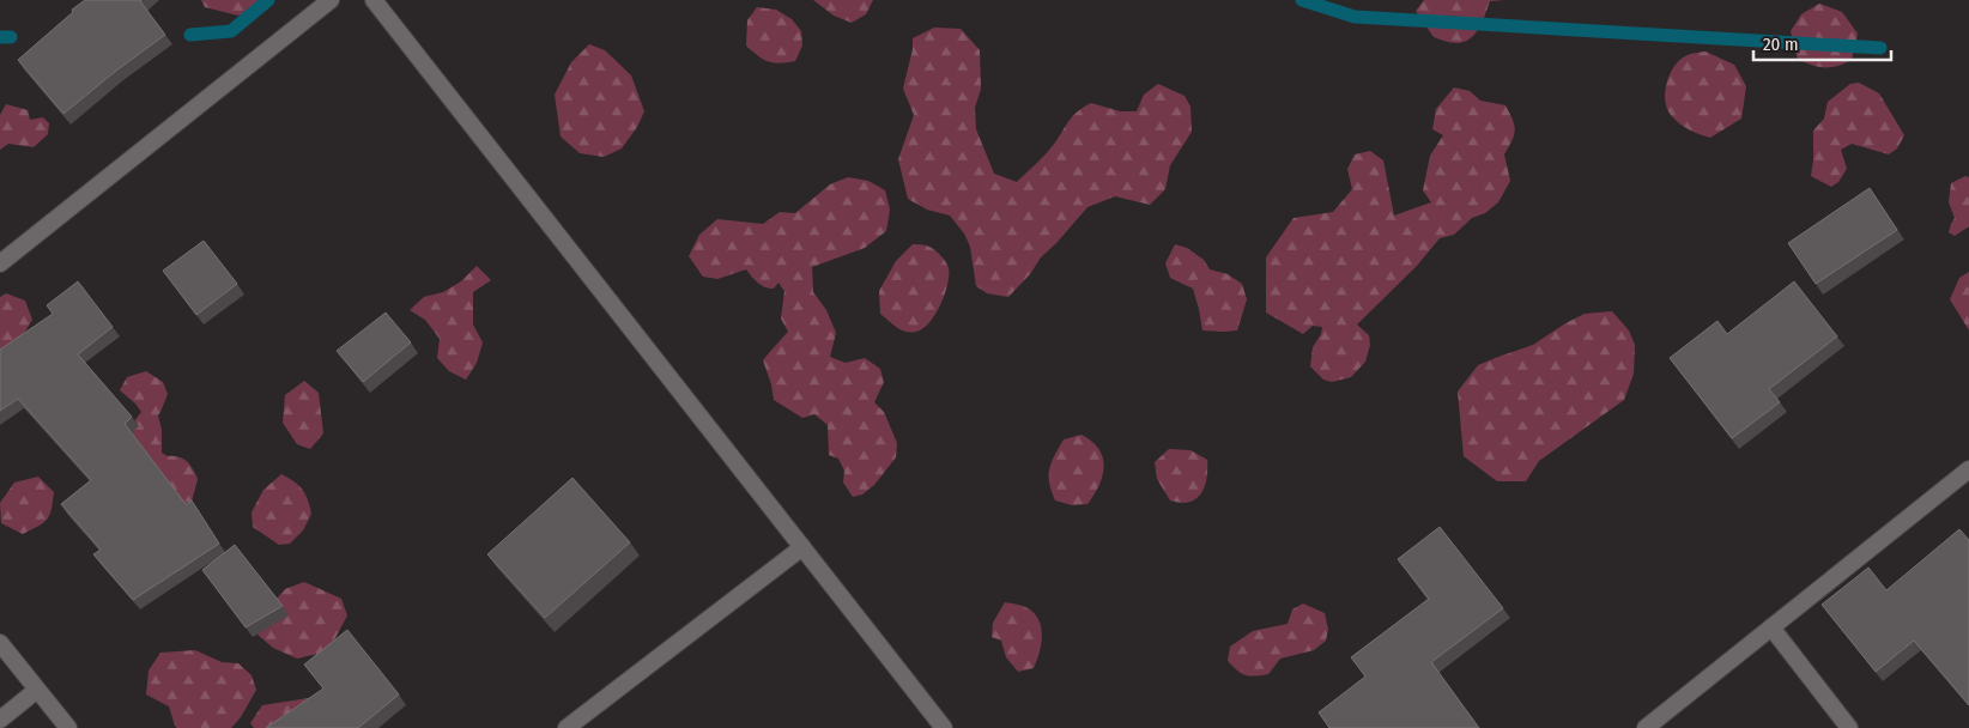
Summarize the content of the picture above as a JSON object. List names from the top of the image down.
{
  "scale_bar": "20 m"
}
